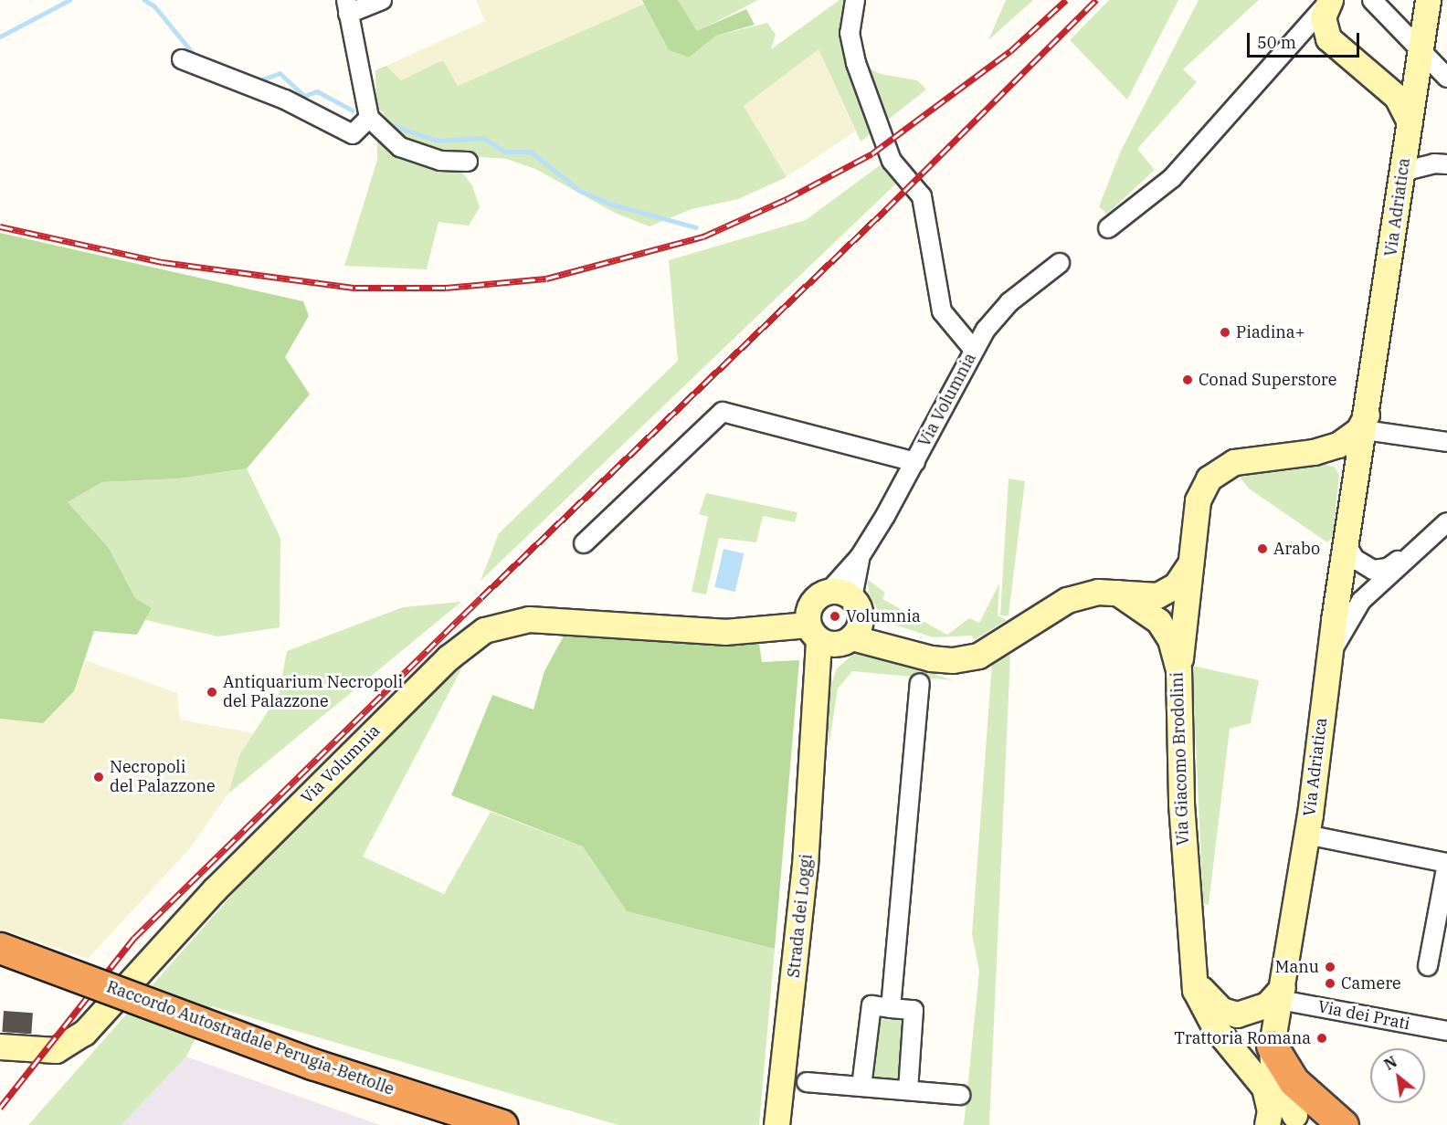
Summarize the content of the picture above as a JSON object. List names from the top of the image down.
{
  "streets": {
    "highway": ["Raccordo Autostradale Perugia-Bettolle"],
    "main road": [
      "Via Adriatica",
      "Via Volumnia",
      "Via Giacomo Brodolini",
      "Strada dei Loggi"
    ],
    "street": ["Via dei Prati"]
  },
  "crossings": [
    ["Via Adriatica", "Via Giacomo Brodolini"],
    ["Via Adriatica", "Via dei Prati"],
    ["Via Volumnia", "Strada dei Loggi"]
  ],
  "places": [
    "Piadina+",
    "Conad Superstore",
    "Arabo",
    "Volumnia",
    "Antiquarium Necropoli del Palazzone",
    "Necropoli del Palazzone",
    "Manu",
    "Camere",
    "Trattoria Romana"
  ],
  "scale_bar": "50 m",
  "north": "top left"
}
